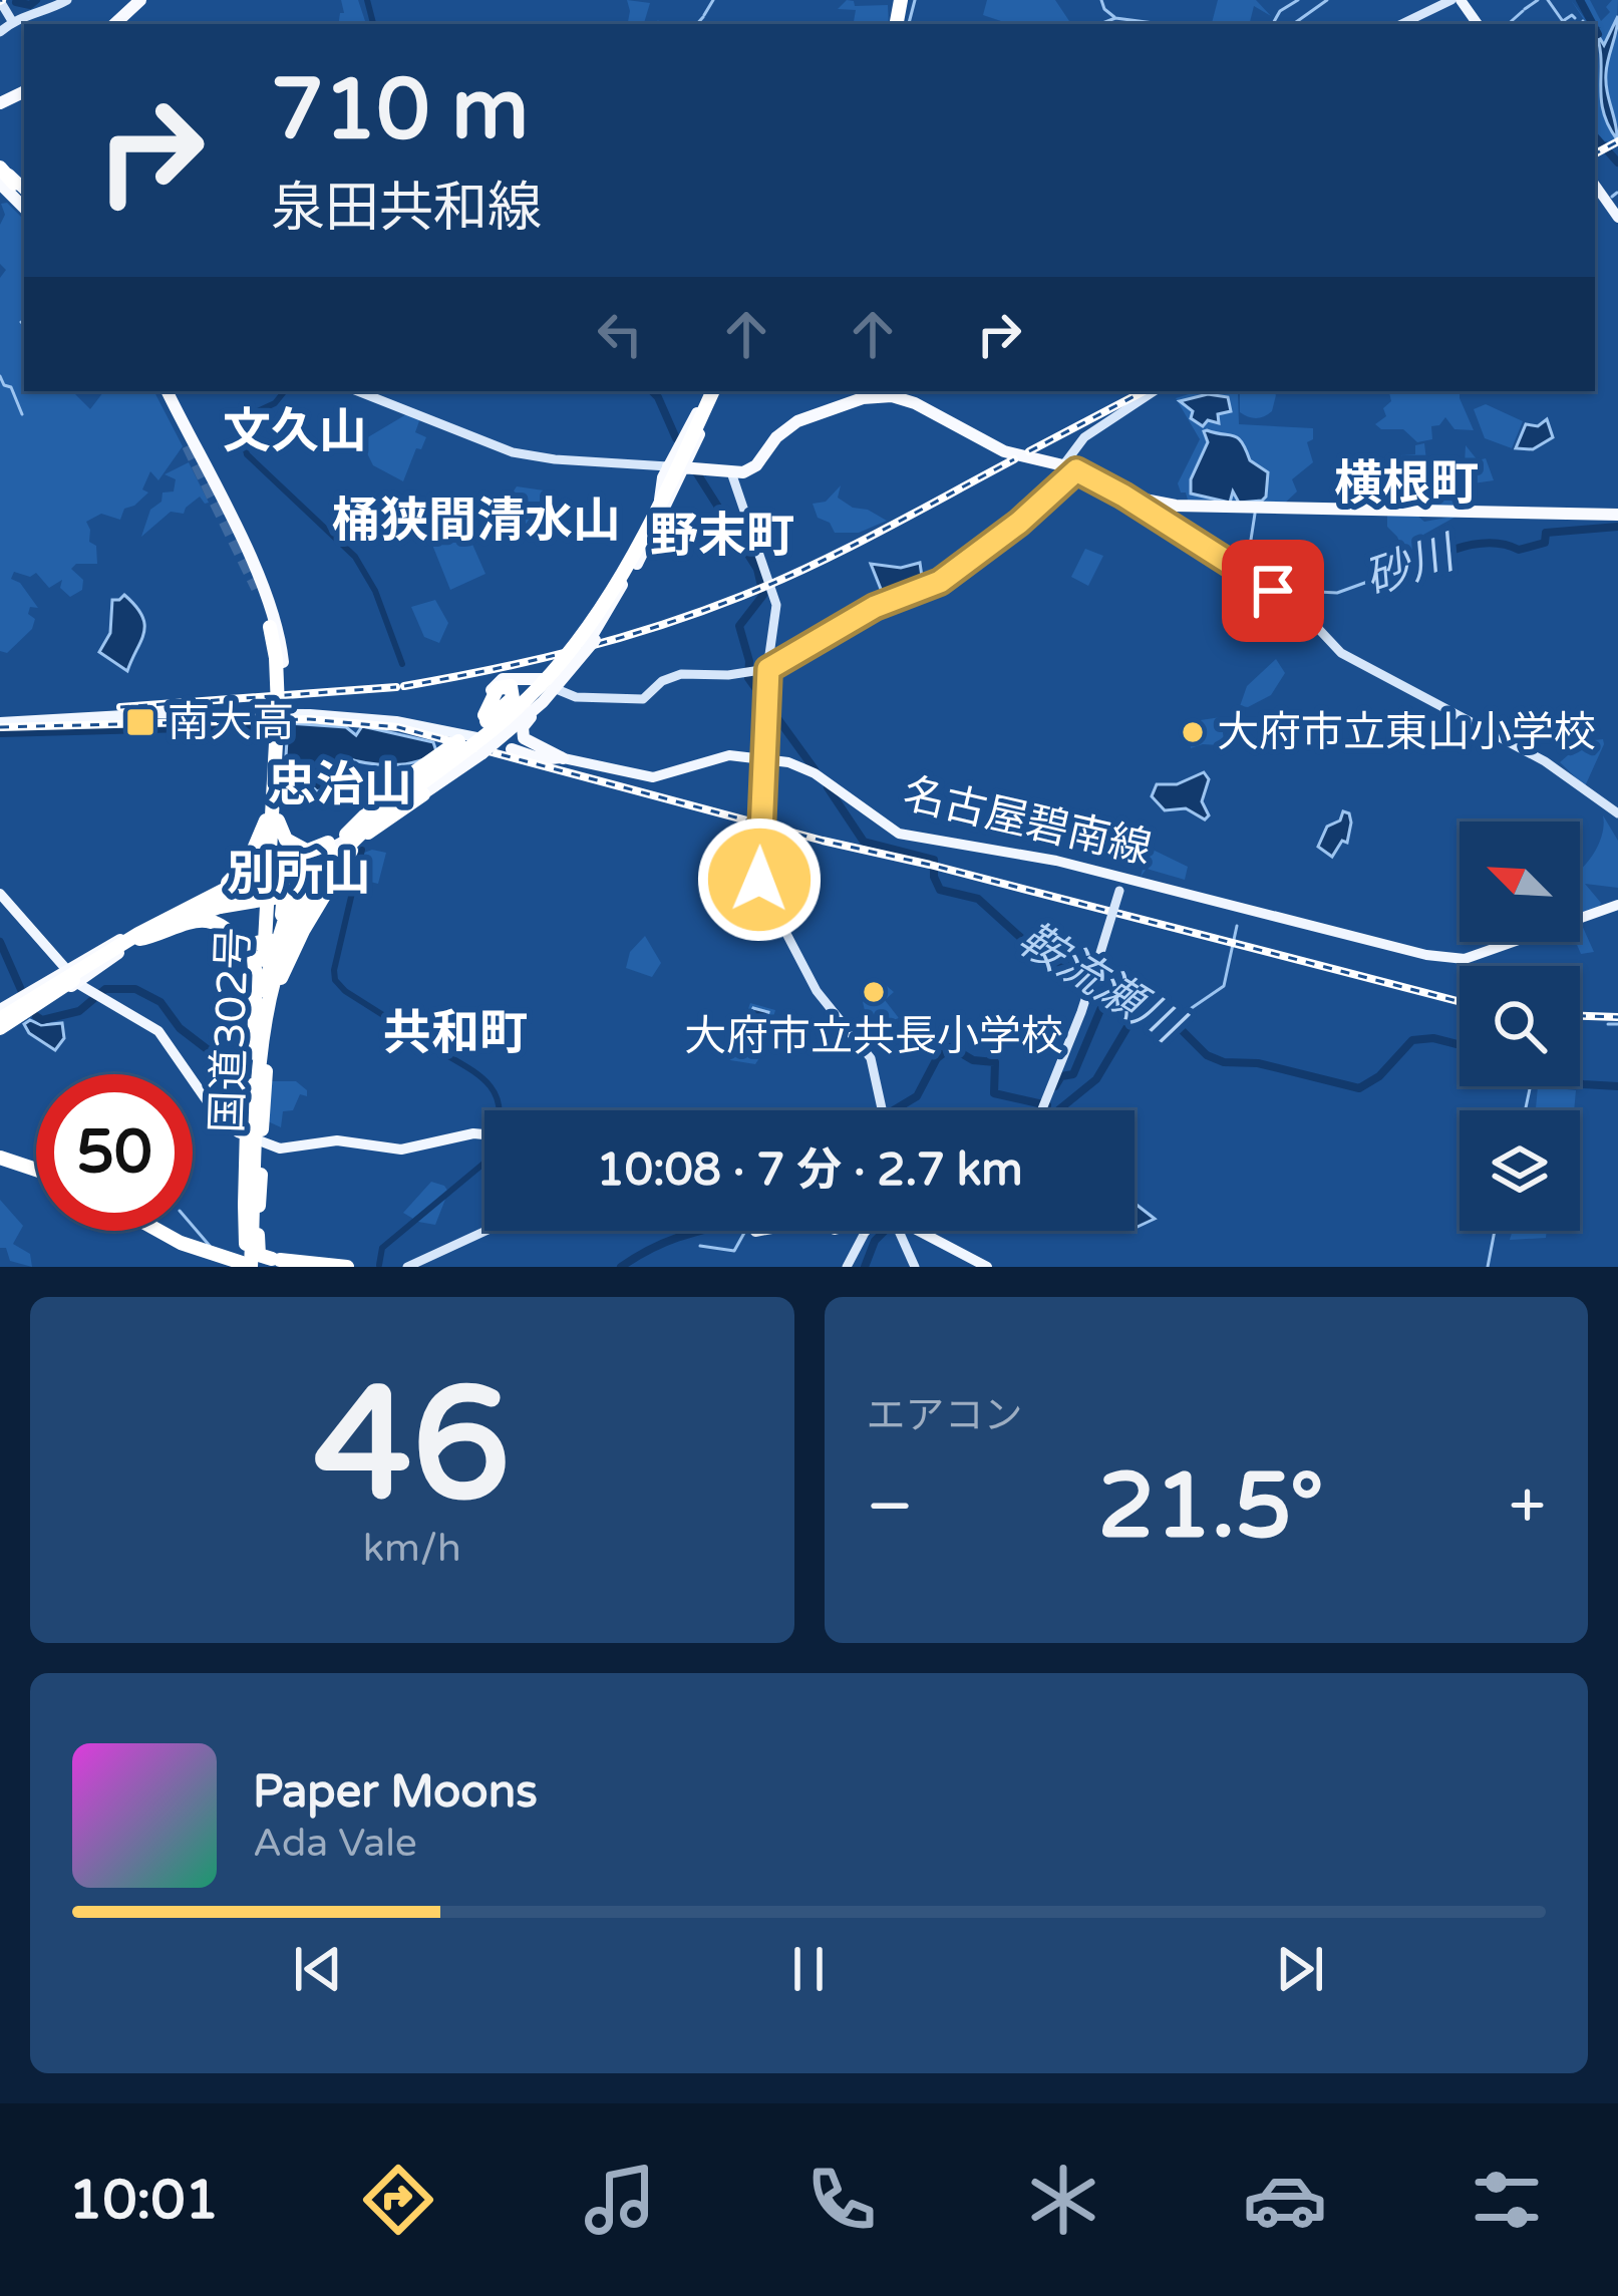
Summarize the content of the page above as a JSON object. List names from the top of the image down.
{
  "streets": {
    "highway": ["国道302号"],
    "main road": ["名古屋碧南線"]
  },
  "districts": [
    "文久山",
    "横根町",
    "桶狭間清水山",
    "野末町",
    "忠治山",
    "別所山",
    "共和町"
  ],
  "water": ["砂川", "鞍流瀬川"],
  "places": {
    "transit": ["南大高"],
    "other": ["大府市立東山小学校", "大府市立共長小学校"]
  },
  "north": "top left",
  "page": {
    "turn": ["710 m", "泉田共和線"],
    "limit": "50",
    "trip": "10:08 · 7 分 · 2.7 km",
    "tile": [
      ["46", "km/h"],
      "エアコン"
    ],
    "heat": ["−", "21.5°", "+"],
    "song": ["Paper Moons", "Ada Vale"],
    "tabs": "10:01"
  }
}
